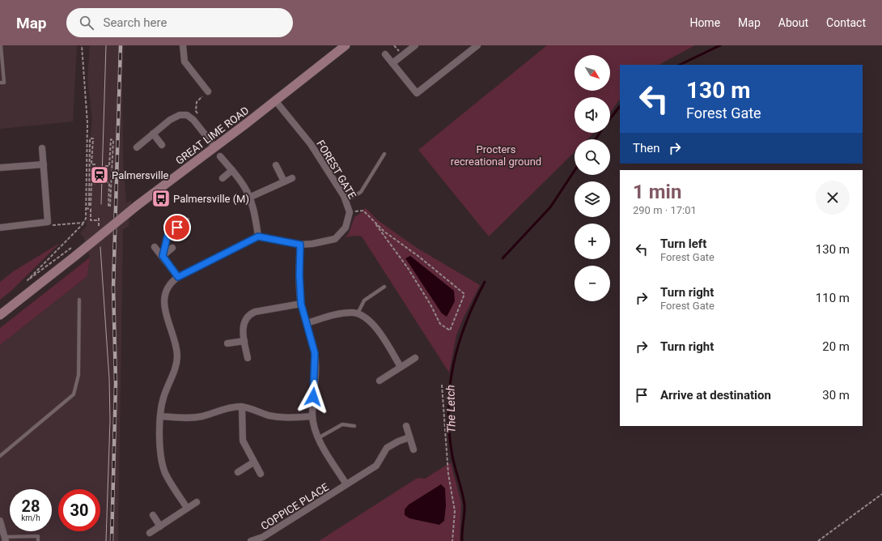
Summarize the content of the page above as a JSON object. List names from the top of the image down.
{
  "streets": {
    "main road": ["GREAT LIME ROAD"],
    "street": ["FOREST GATE", "COPPICE PLACE"]
  },
  "crossings": [
    ["GREAT LIME ROAD", "FOREST GATE"]
  ],
  "water": ["The Letch"],
  "parks": ["Procters recreational ground"],
  "places": {
    "station": ["Palmersville"],
    "bus stop": ["Palmersville (M)"]
  },
  "north": "bottom right",
  "page": {
    "header": "Map",
    "search": "Search here",
    "nav": [
      "Home",
      "Map",
      "About",
      "Contact"
    ],
    "map_buttons": ["+", "−"],
    "turn": ["130 m", "Forest Gate"],
    "then": "Then",
    "heading": ["1 min", "290 m · 17:01"],
    "list": [
      {
        "name": "Turn left",
        "note": "Forest Gate",
        "value": "130 m"
      },
      {
        "name": "Turn right",
        "note": "Forest Gate",
        "value": "110 m"
      },
      {
        "name": "Turn right",
        "value": "20 m"
      },
      {
        "name": "Arrive at destination",
        "value": "30 m"
      }
    ],
    "speed": "28 km/h",
    "limit": "30"
  }
}
